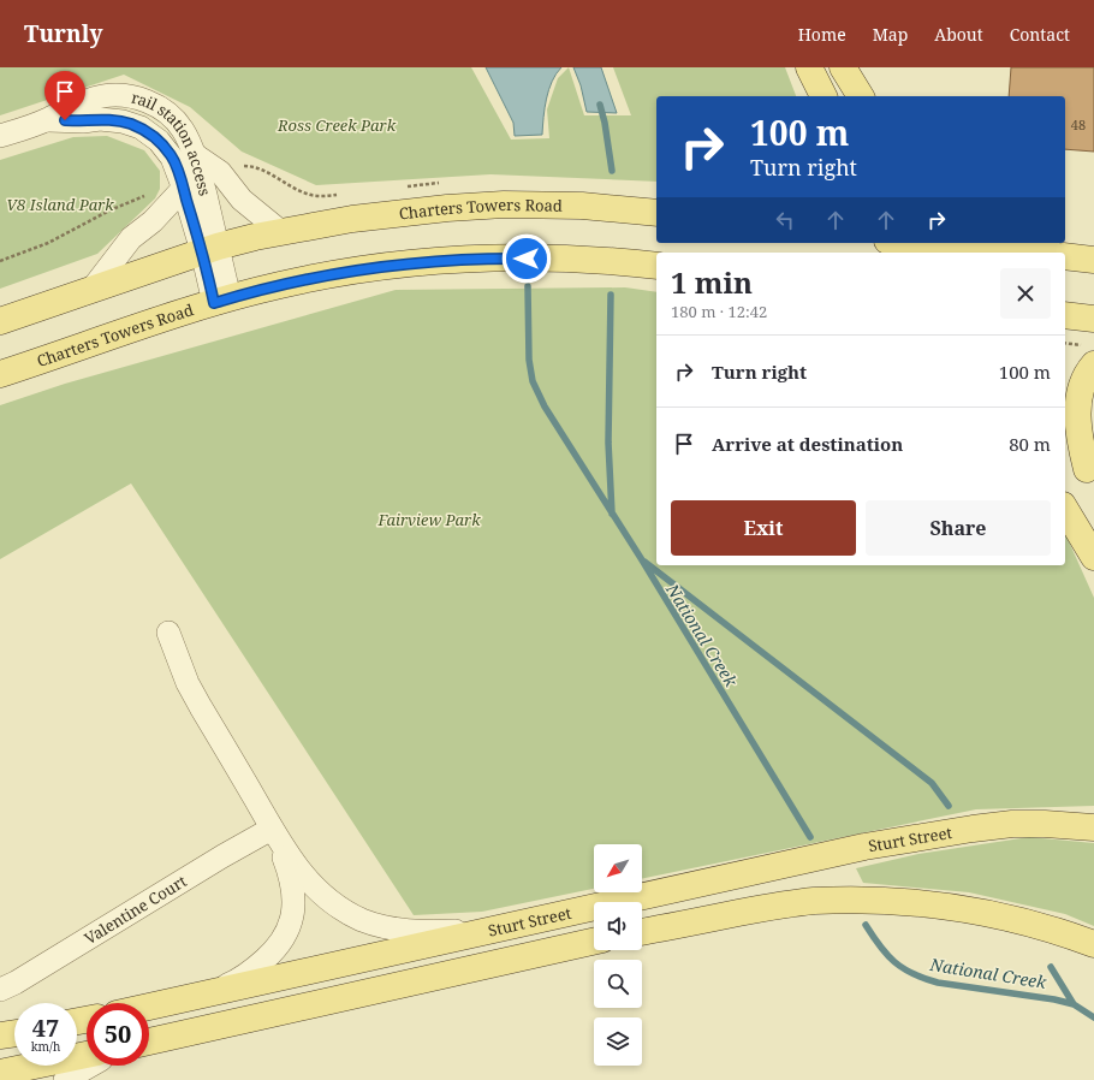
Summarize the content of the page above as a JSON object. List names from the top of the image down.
{
  "streets": {
    "main road": ["Charters Towers Road", "Sturt Street"],
    "street": ["rail station access", "Valentine Court"]
  },
  "crossings": [
    ["rail station access", "Charters Towers Road"]
  ],
  "water": ["National Creek"],
  "parks": ["Ross Creek Park", "V8 Island Park", "Fairview Park"],
  "house_numbers": ["48"],
  "north": "bottom left",
  "page": {
    "header": "Turnly",
    "nav": [
      "Home",
      "Map",
      "About",
      "Contact"
    ],
    "turn": ["100 m", "Turn right"],
    "heading": ["1 min", "180 m · 12:42"],
    "list": [
      {
        "name": "Turn right",
        "value": "100 m"
      },
      {
        "name": "Arrive at destination",
        "value": "80 m"
      }
    ],
    "buttons": ["Exit", "Share"],
    "speed": "47 km/h",
    "limit": "50"
  }
}
